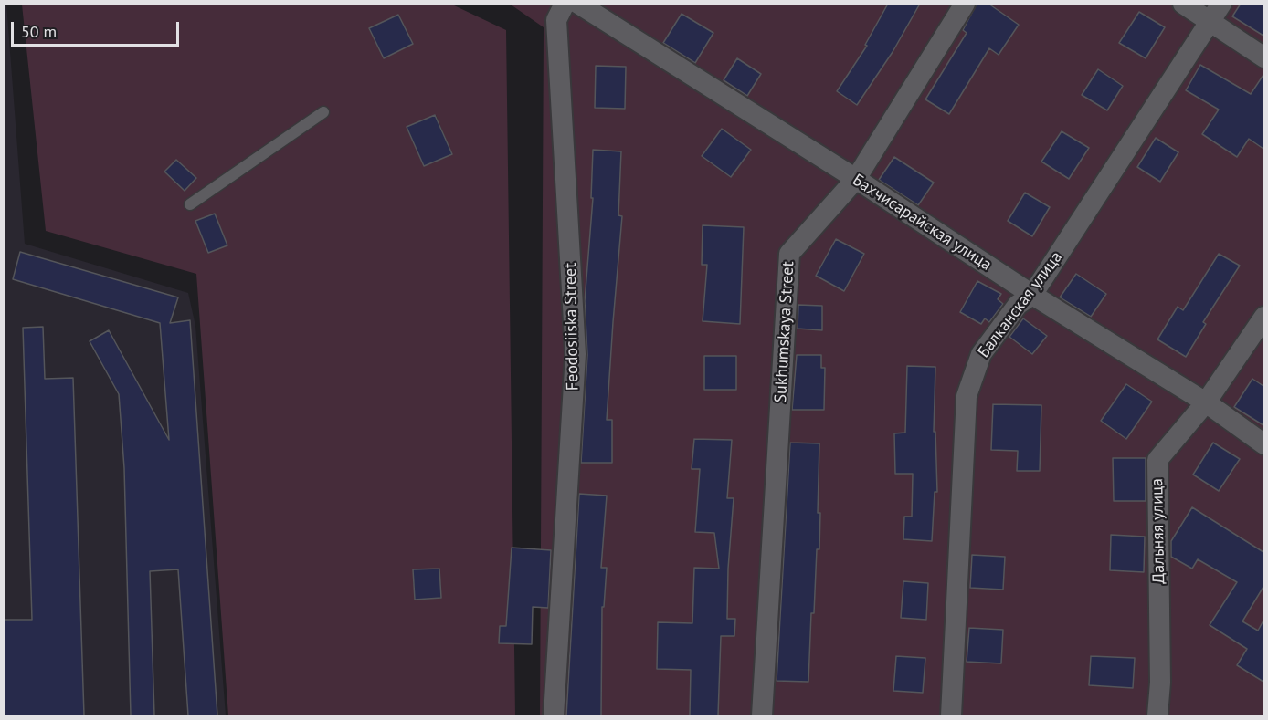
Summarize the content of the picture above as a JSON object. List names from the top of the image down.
{
  "streets": {
    "street": [
      "Бахчисарайская улица",
      "Балканская улица",
      "Feodosiiska Street",
      "Sukhumskaya Street",
      "Дальняя улица"
    ]
  },
  "crossings": [
    ["Бахчисарайская улица", "Балканская улица"],
    ["Бахчисарайская улица", "Sukhumskaya Street"],
    ["Бахчисарайская улица", "Дальняя улица"]
  ],
  "scale_bar": "50 m"
}
